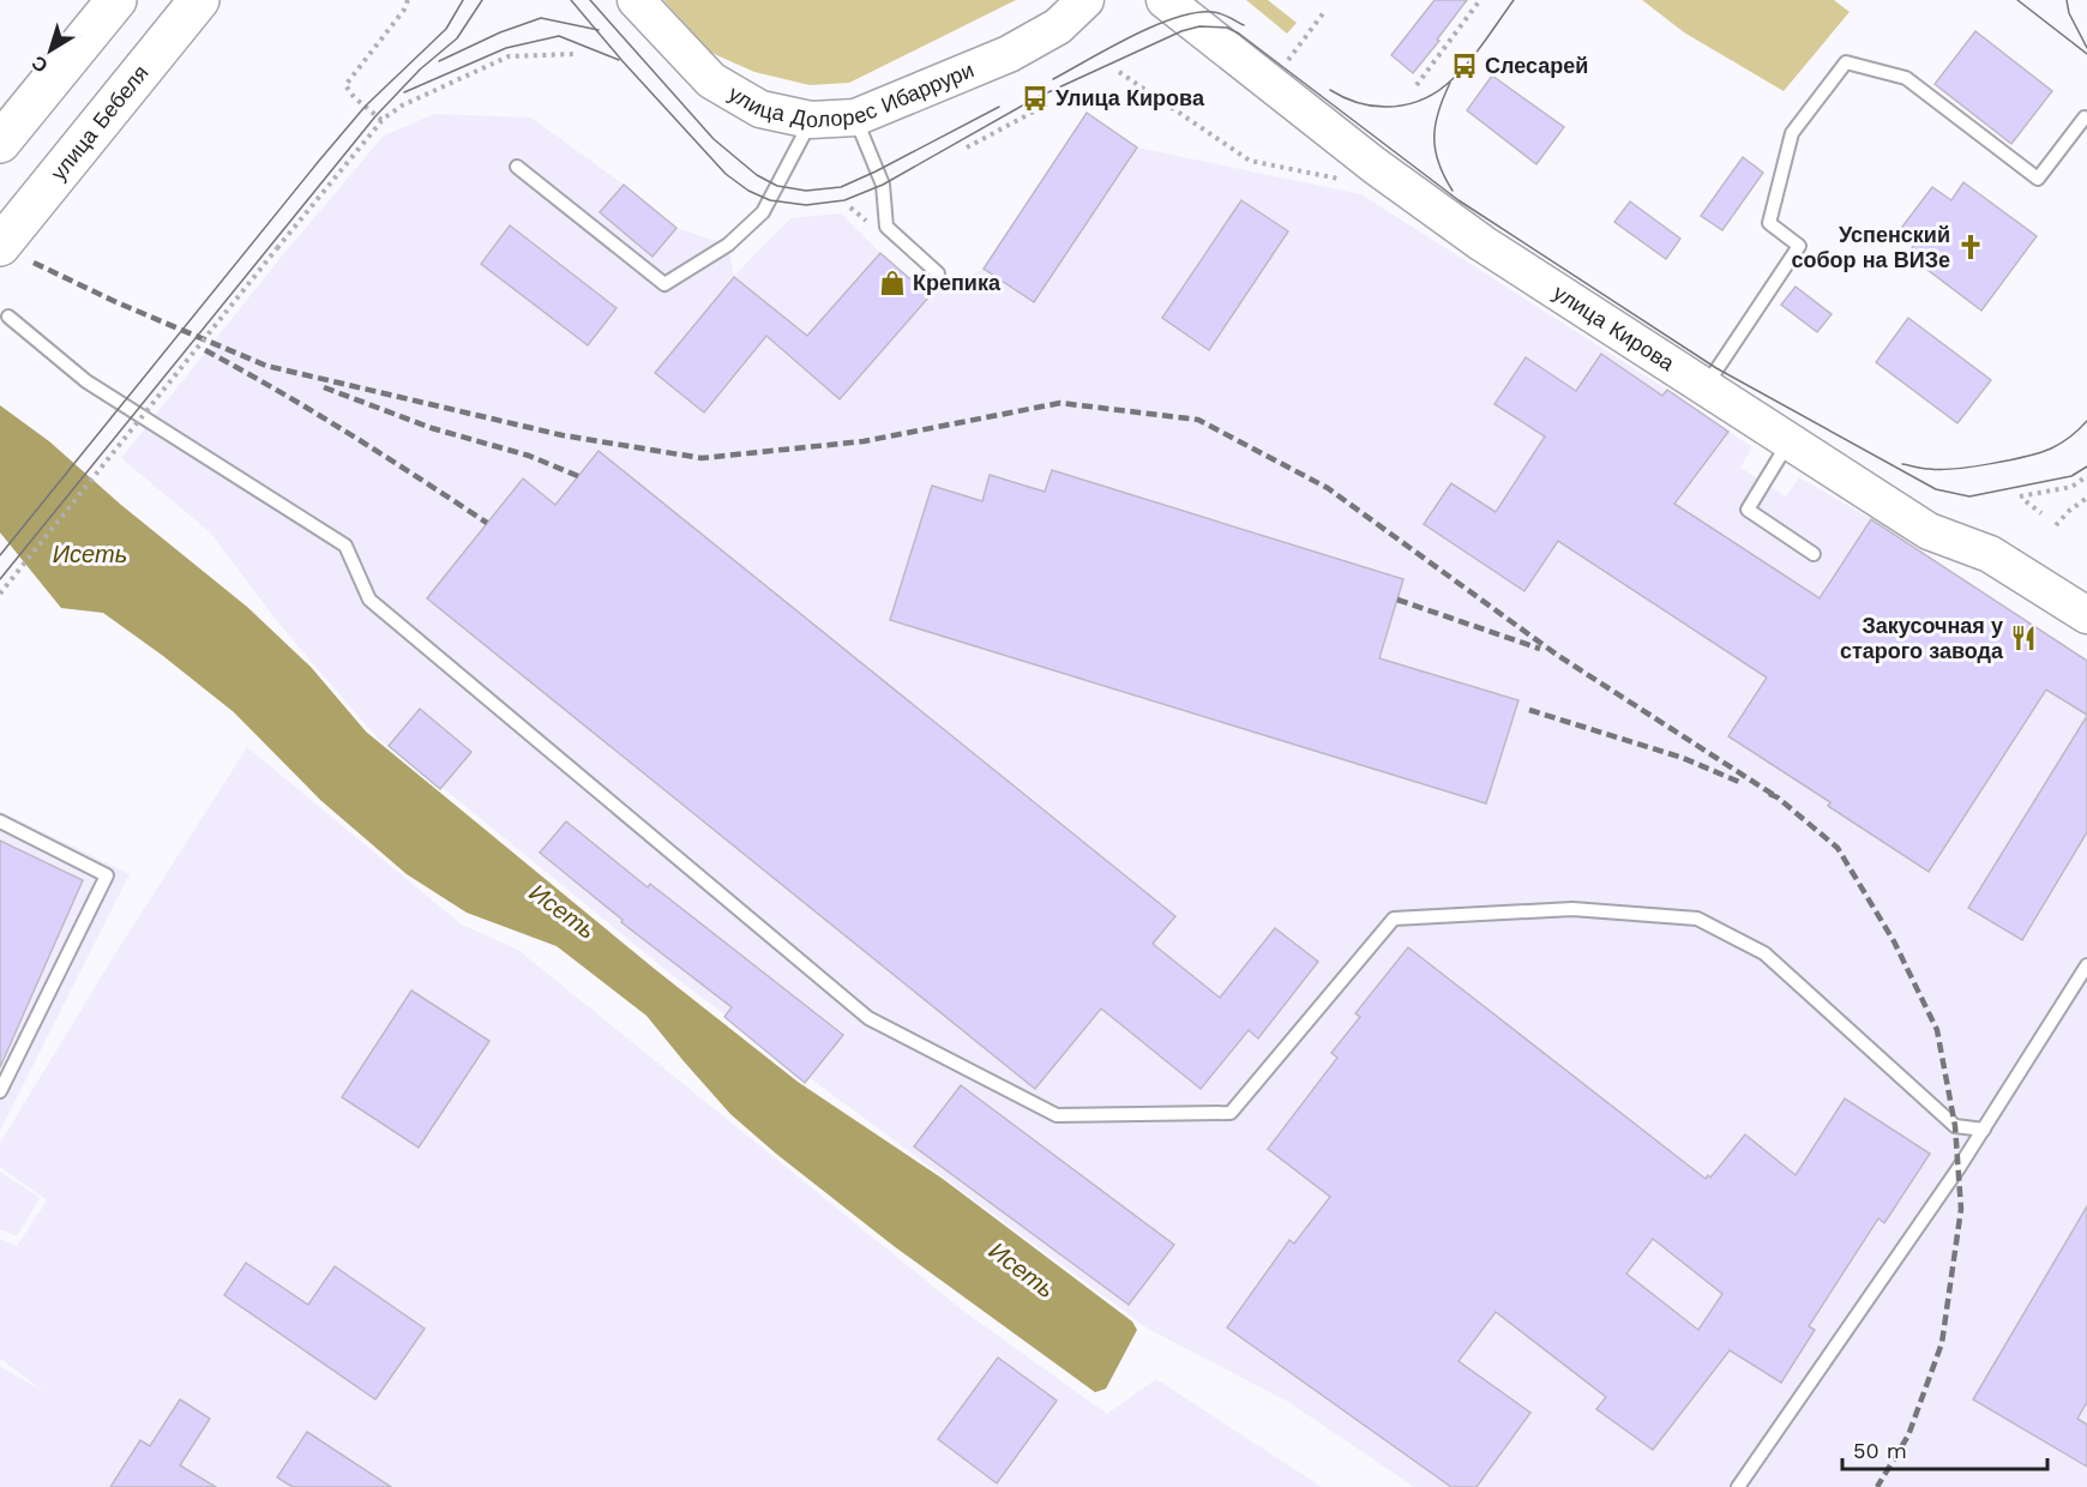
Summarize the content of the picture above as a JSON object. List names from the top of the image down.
{
  "streets": {
    "main road": ["улица Бебеля"],
    "street": ["улица Долорес Ибаррури", "улица Кирова"]
  },
  "water": ["Исеть"],
  "places": {
    "bus stop": ["Слесарей", "Улица Кирова"],
    "church": ["Успенский собор на ВИЗе"],
    "shop": ["Крепика"],
    "restaurant": ["Закусочная у старого завода"]
  },
  "scale_bar": "50 m",
  "north": "bottom left"
}
